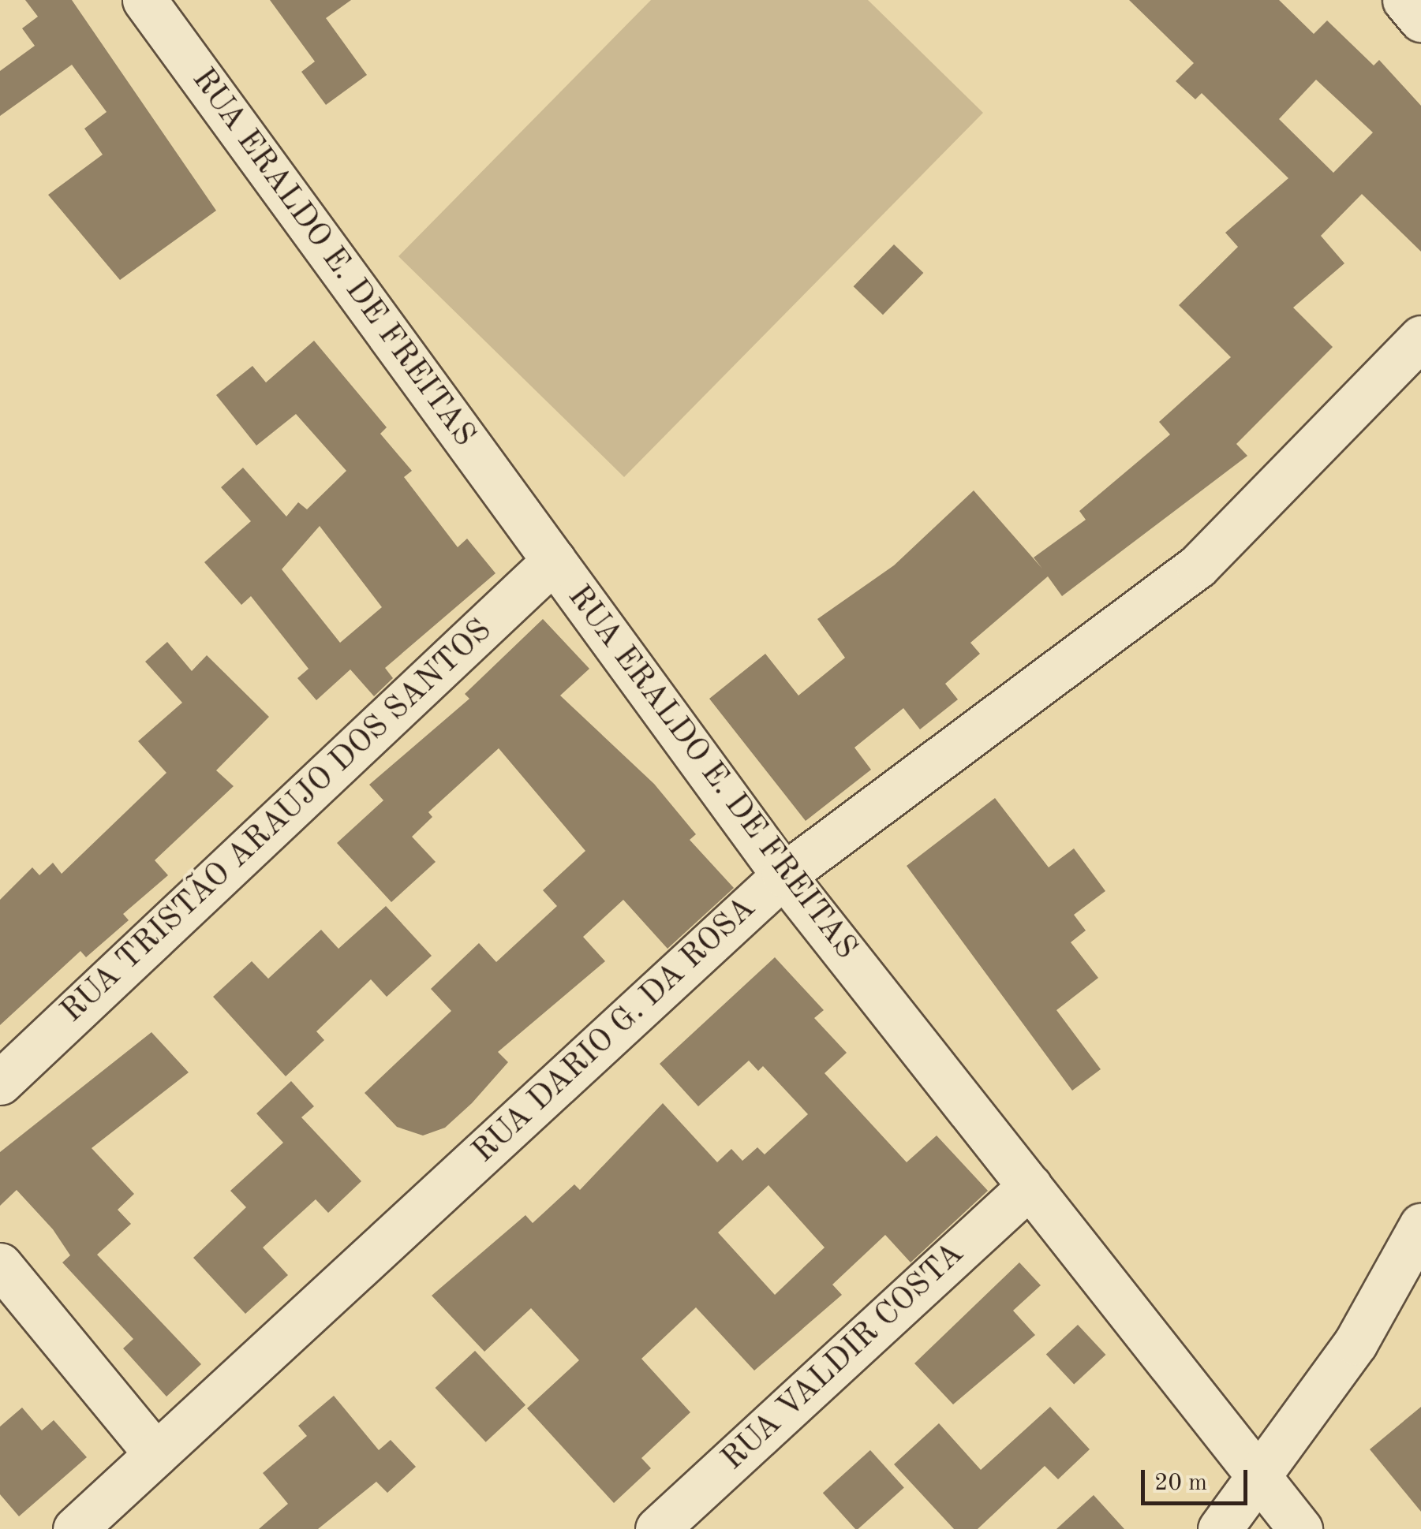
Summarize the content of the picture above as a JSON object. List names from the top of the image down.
{
  "streets": {
    "street": [
      "RUA ERALDO E. DE FREITAS",
      "RUA TRISTÃO ARAUJO DOS SANTOS",
      "RUA DARIO G. DA ROSA",
      "RUA VALDIR COSTA"
    ]
  },
  "crossings": [
    ["RUA ERALDO E. DE FREITAS", "RUA TRISTÃO ARAUJO DOS SANTOS"],
    ["RUA ERALDO E. DE FREITAS", "RUA DARIO G. DA ROSA"],
    ["RUA ERALDO E. DE FREITAS", "RUA VALDIR COSTA"]
  ],
  "scale_bar": "20 m"
}
